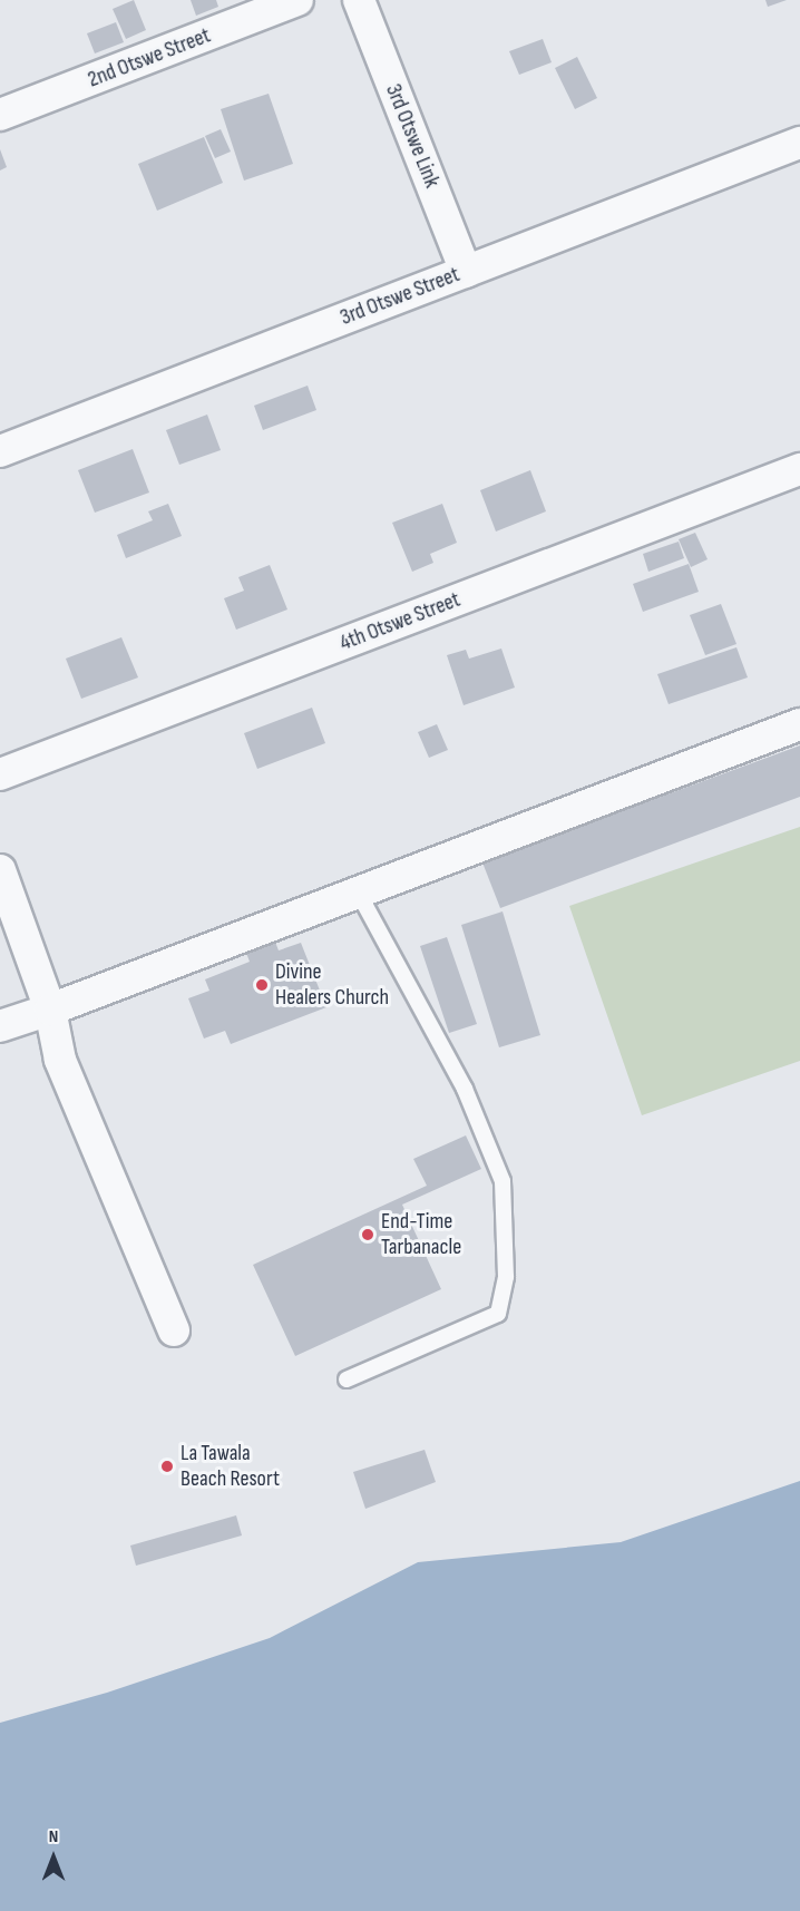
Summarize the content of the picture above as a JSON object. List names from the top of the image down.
{
  "streets": {
    "street": [
      "2nd Otswe Street",
      "3rd Otswe Link",
      "3rd Otswe Street",
      "4th Otswe Street"
    ]
  },
  "crossings": [
    ["3rd Otswe Link", "3rd Otswe Street"]
  ],
  "places": ["Divine Healers Church", "End-Time Tarbanacle", "La Tawala Beach Resort"],
  "north": "top"
}
